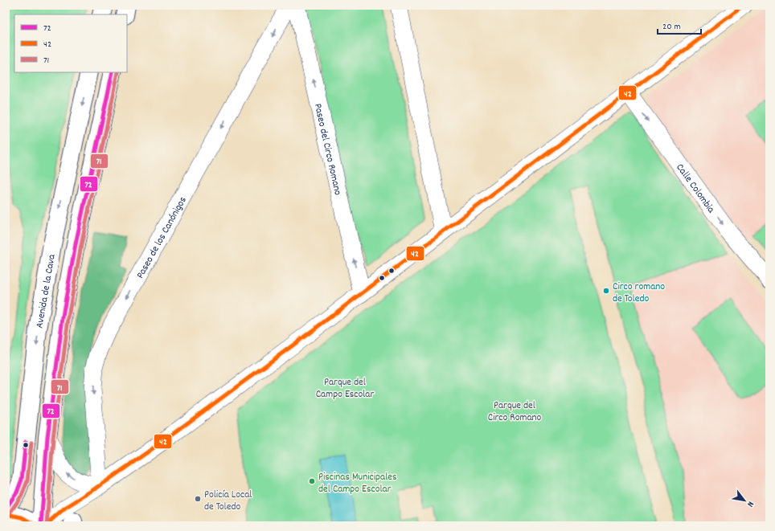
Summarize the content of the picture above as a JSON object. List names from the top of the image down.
{
  "streets": {
    "main road": ["Avenida de la Cava"],
    "street": ["Paseo del Circo Romano", "Calle Colombia", "Paseo de los Canónigos"]
  },
  "one_way": ["Calle Colombia", "Paseo de los Canónigos"],
  "parks": ["Parque del Campo Escolar", "Parque del Circo Romano"],
  "places": ["Circo romano de Toledo", "Piscinas Municipales del Campo Escolar", "Policía Local de Toledo"],
  "lines": ["transit line 42", "transit line 72", "transit line 71"],
  "legend": ["72", "42", "71"],
  "scale_bar": "20 m",
  "north": "bottom right"
}
